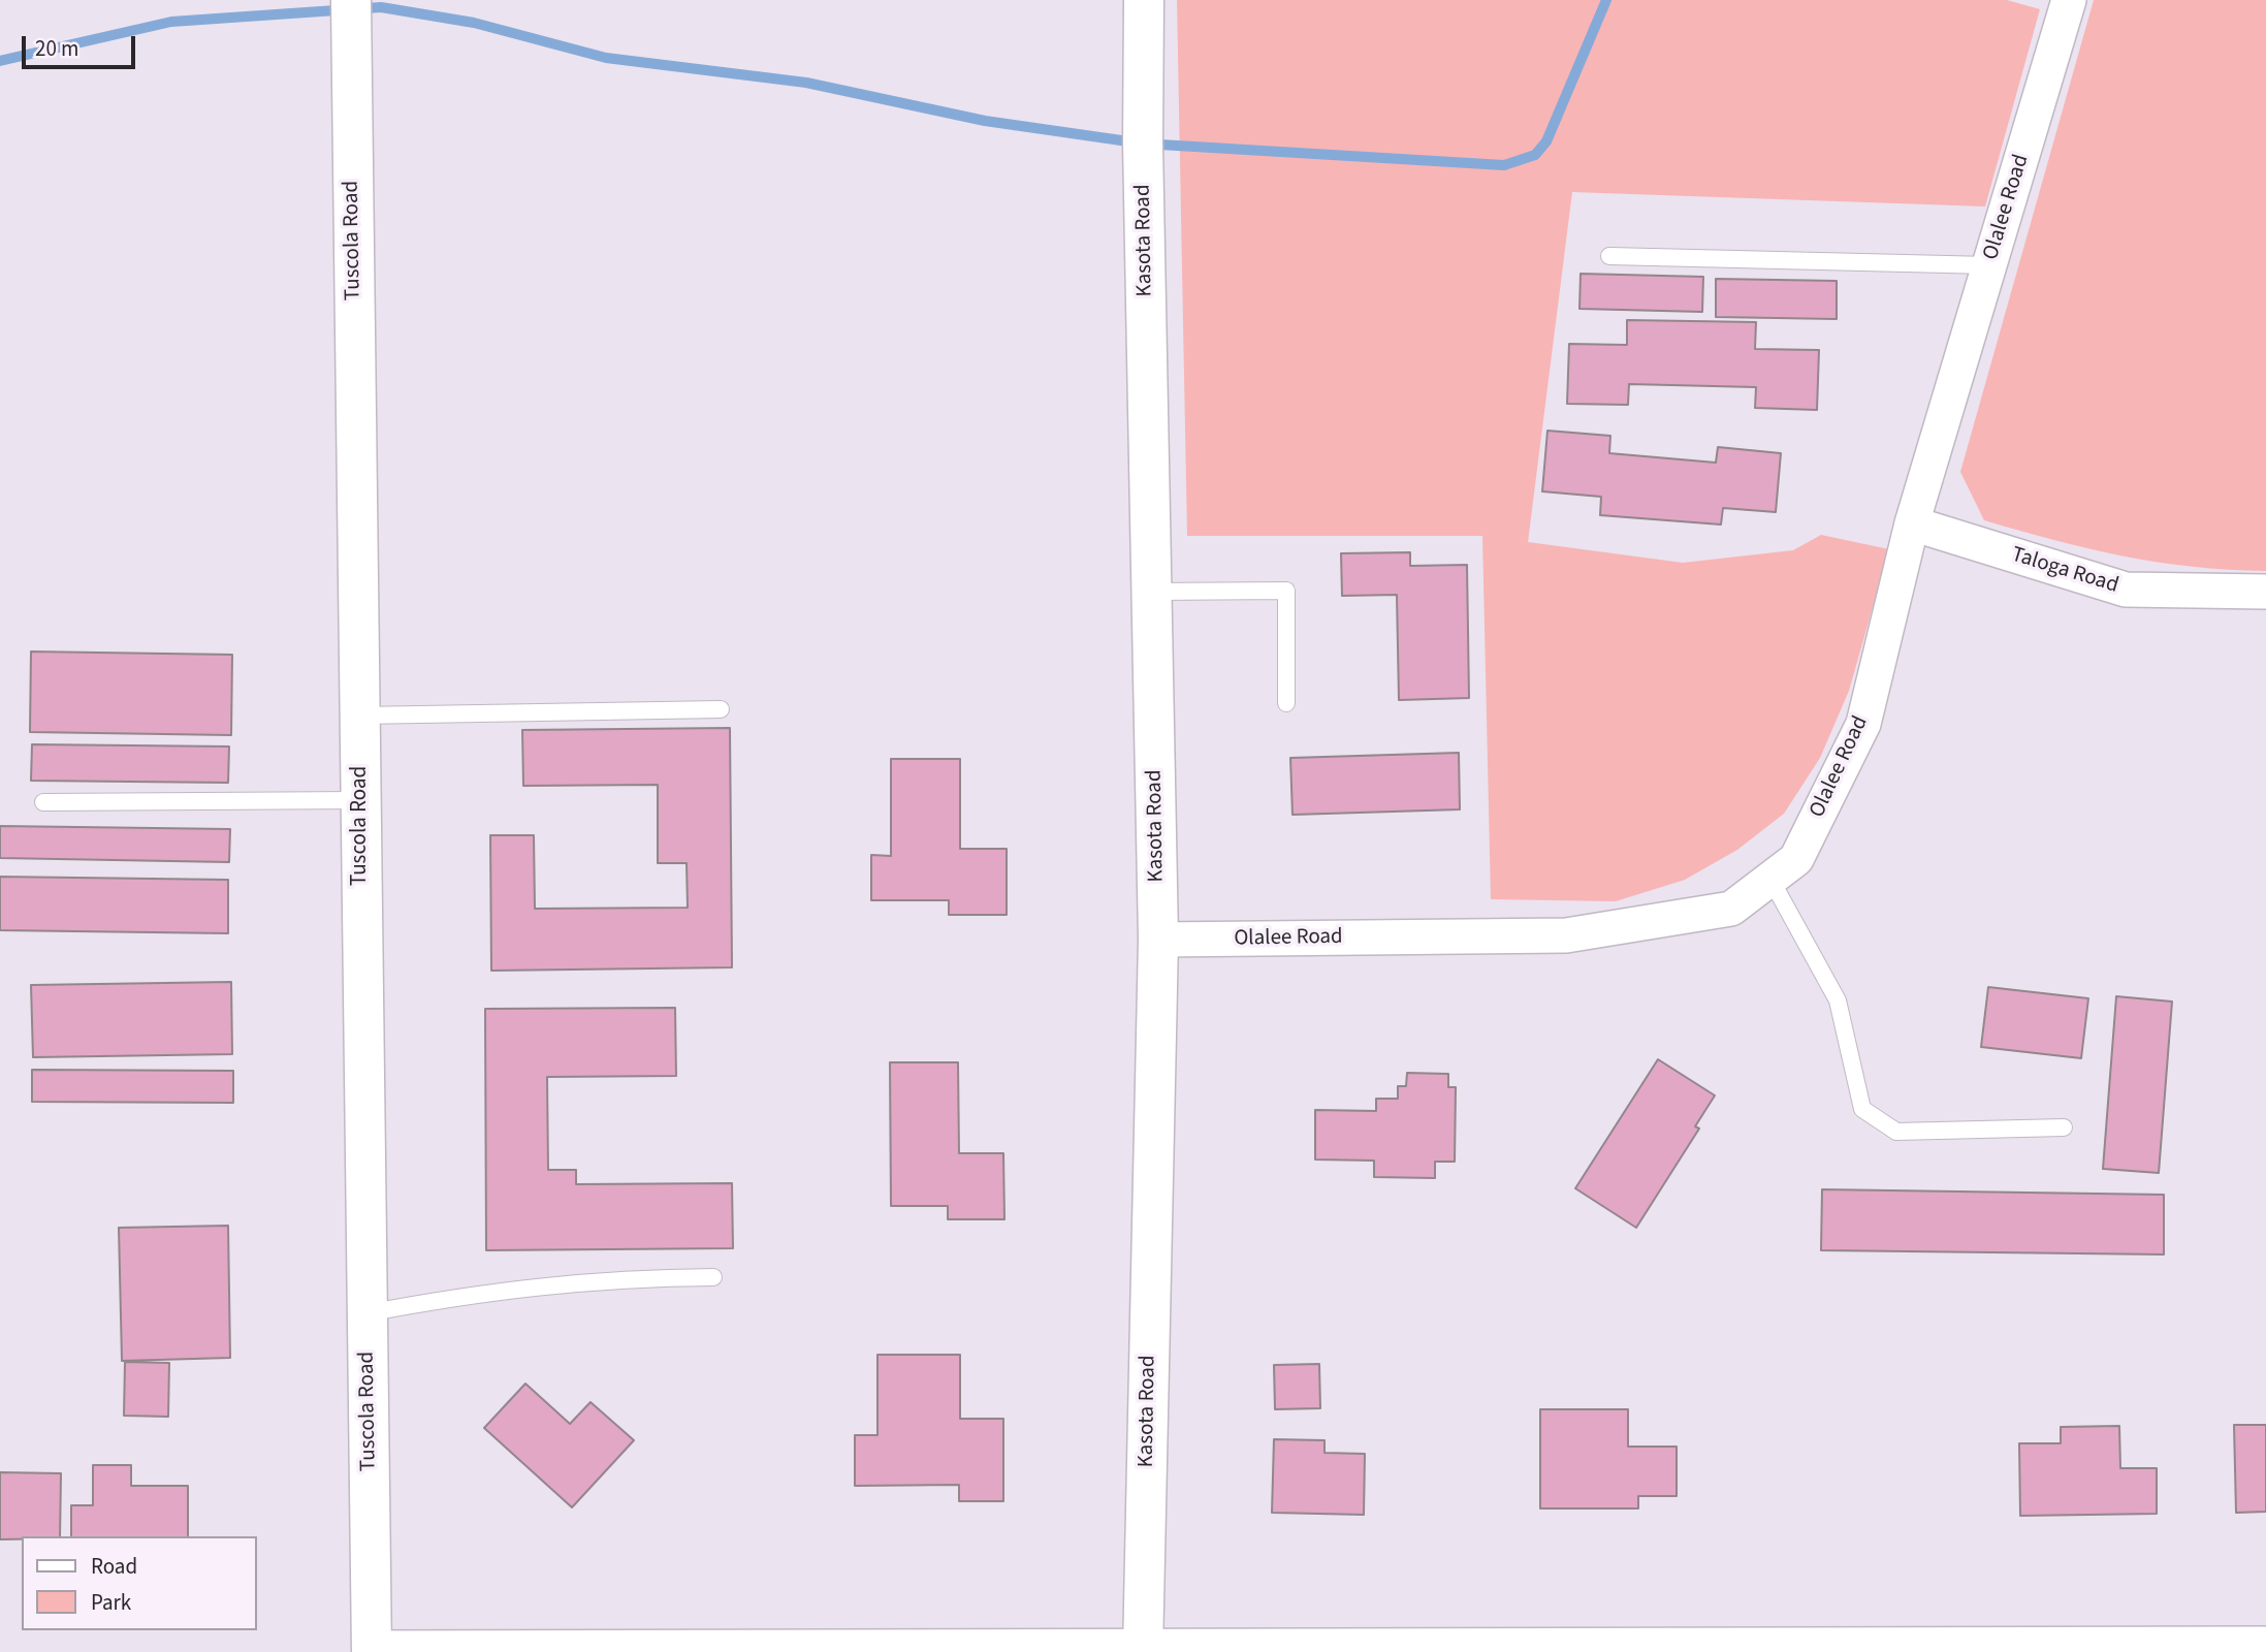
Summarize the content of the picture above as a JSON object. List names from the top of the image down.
{
  "streets": {
    "street": [
      "Olalee Road",
      "Tuscola Road",
      "Kasota Road",
      "Taloga Road"
    ]
  },
  "crossings": [
    ["Olalee Road", "Kasota Road"],
    ["Olalee Road", "Taloga Road"]
  ],
  "legend": ["Road", "Park"],
  "scale_bar": "20 m"
}
